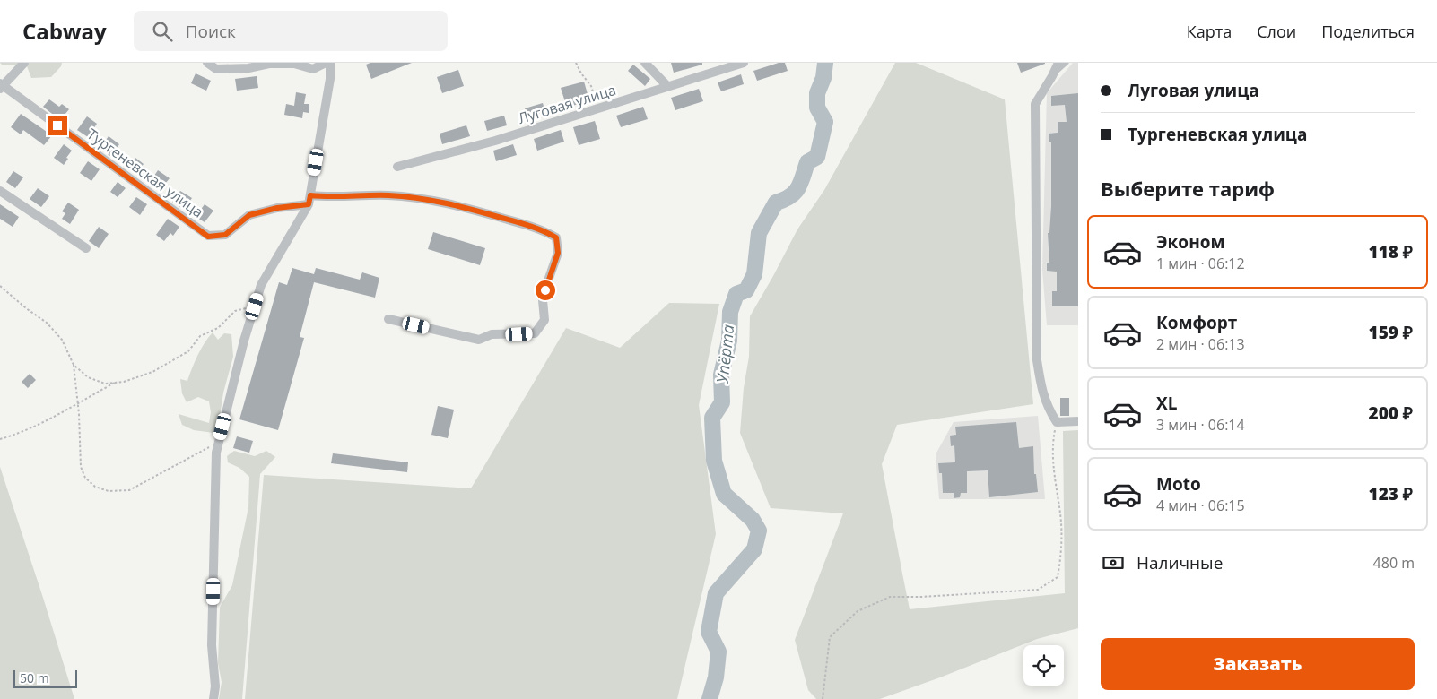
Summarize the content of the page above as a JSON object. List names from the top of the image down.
{
  "streets": {
    "street": ["Луговая улица", "Тургеневская улица"]
  },
  "water": ["Упёрта"],
  "scale_bar": "50 m",
  "page": {
    "header": "Cabway",
    "search": "Поиск",
    "nav": ["Карта", "Слои", "Поделиться"],
    "banner": ["Луговая улица", "Тургеневская улица"],
    "heading": "Выберите тариф",
    "list": [
      {
        "name": "Эконом",
        "note": "1 мин · 06:12",
        "value": "118 ₽"
      },
      {
        "name": "Комфорт",
        "note": "2 мин · 06:13",
        "value": "159 ₽"
      },
      {
        "name": "XL",
        "note": "3 мин · 06:14",
        "value": "200 ₽"
      },
      {
        "name": "Moto",
        "note": "4 мин · 06:15",
        "value": "123 ₽"
      }
    ],
    "pay": ["Наличные", "480 m"],
    "buttons": "Заказать",
    "scale": "50 m"
  }
}
